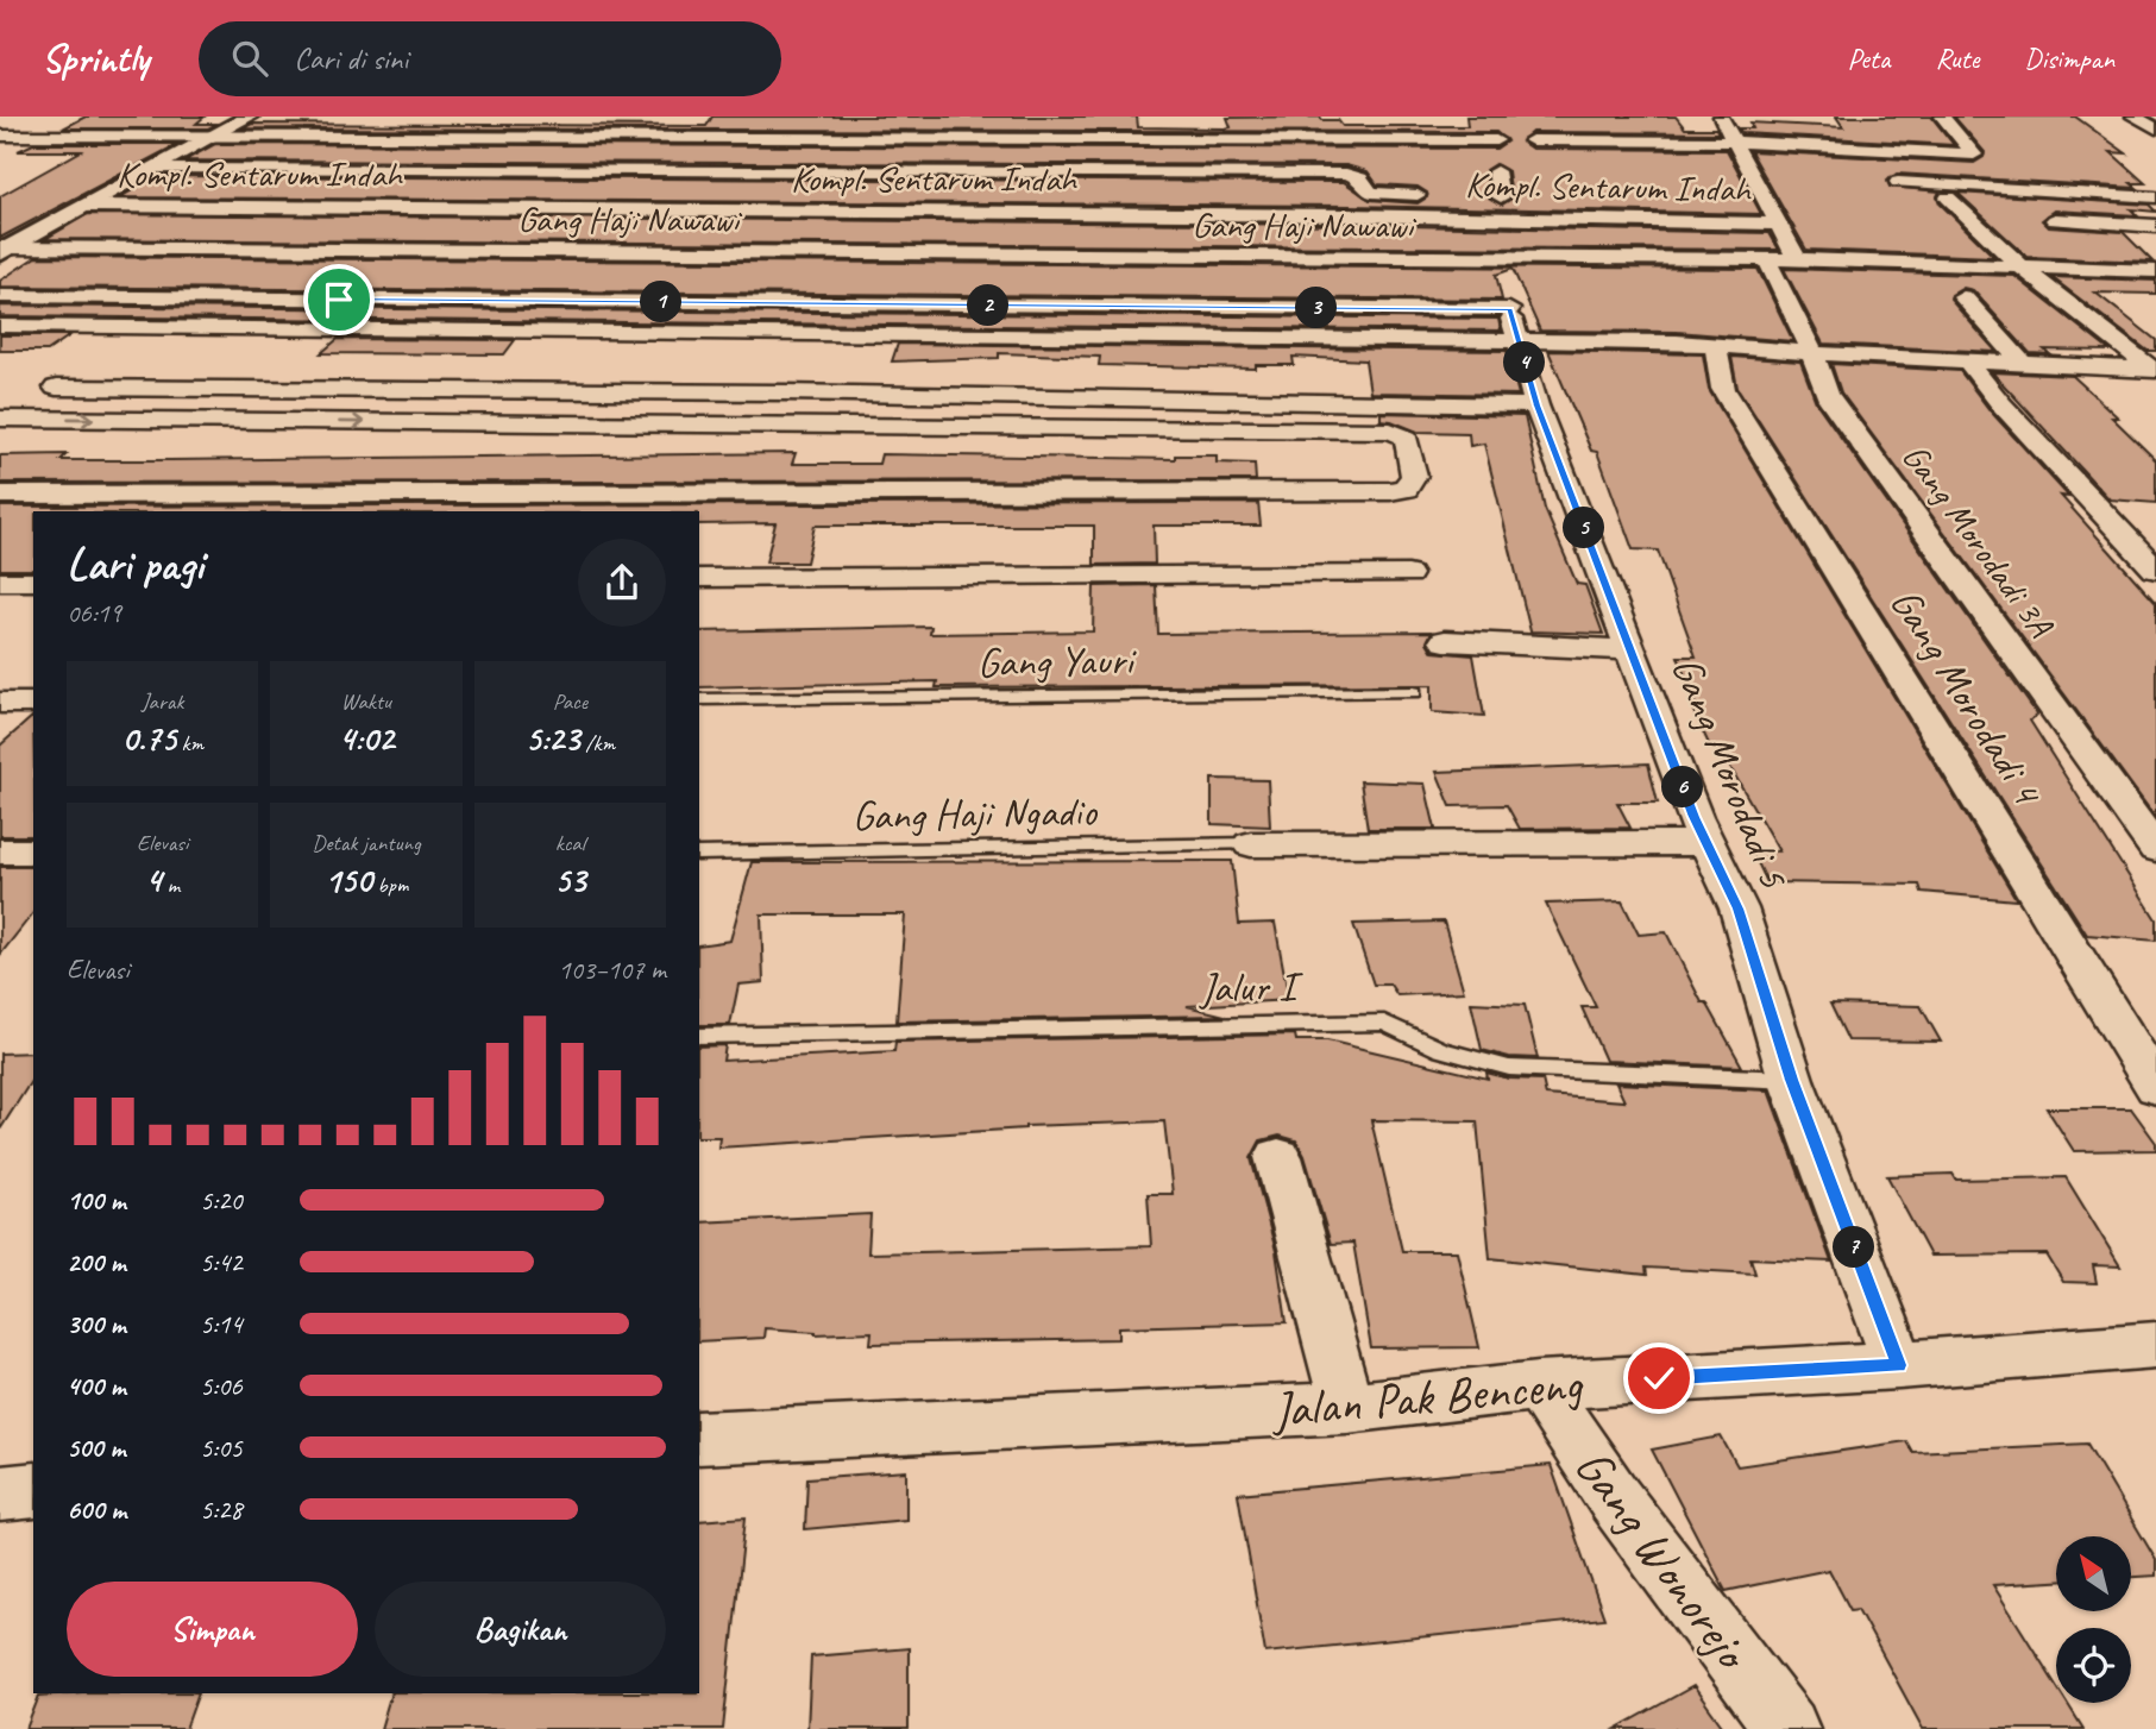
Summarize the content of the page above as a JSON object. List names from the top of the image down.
{
  "streets": {
    "street": [
      "Kompl. Sentarum Indah",
      "Gang Haji Nawawi",
      "Gang Morodadi 3A",
      "Gang Morodadi 4",
      "Gang Morodadi 5",
      "Jalan Pak Benceng",
      "Gang Wonorejo"
    ],
    "lane": ["Gang Yauri", "Gang Haji Ngadio", "Jalur I"]
  },
  "crossings": [
    ["Gang Haji Nawawi", "Gang Morodadi 3A"],
    ["Gang Haji Nawawi", "Gang Morodadi 5"],
    ["Gang Morodadi 5", "Jalur I"],
    ["Gang Morodadi 5", "Jalan Pak Benceng"],
    ["Jalan Pak Benceng", "Gang Wonorejo"]
  ],
  "north": "top left",
  "page": {
    "header": "Sprintly",
    "search": "Cari di sini",
    "nav": ["Peta", "Rute", "Disimpan"],
    "pins": [
      "1",
      "2",
      "3",
      "4",
      "5",
      "6",
      "7"
    ],
    "heading": ["Lari pagi", "06:19"],
    "stats": [
      ["Jarak", "0.75 km"],
      ["Waktu", "4:02"],
      ["Pace", "5:23 /km"],
      ["Elevasi", "4 m"],
      ["Detak jantung", "150 bpm"],
      ["kcal", "53"]
    ],
    "chart": ["Elevasi", "103–107 m"],
    "list": [
      {
        "name": "100 m",
        "note": "5:20"
      },
      {
        "name": "200 m",
        "note": "5:42"
      },
      {
        "name": "300 m",
        "note": "5:14"
      },
      {
        "name": "400 m",
        "note": "5:06"
      },
      {
        "name": "500 m",
        "note": "5:05"
      },
      {
        "name": "600 m",
        "note": "5:28"
      }
    ],
    "buttons": ["Simpan", "Bagikan"]
  }
}
